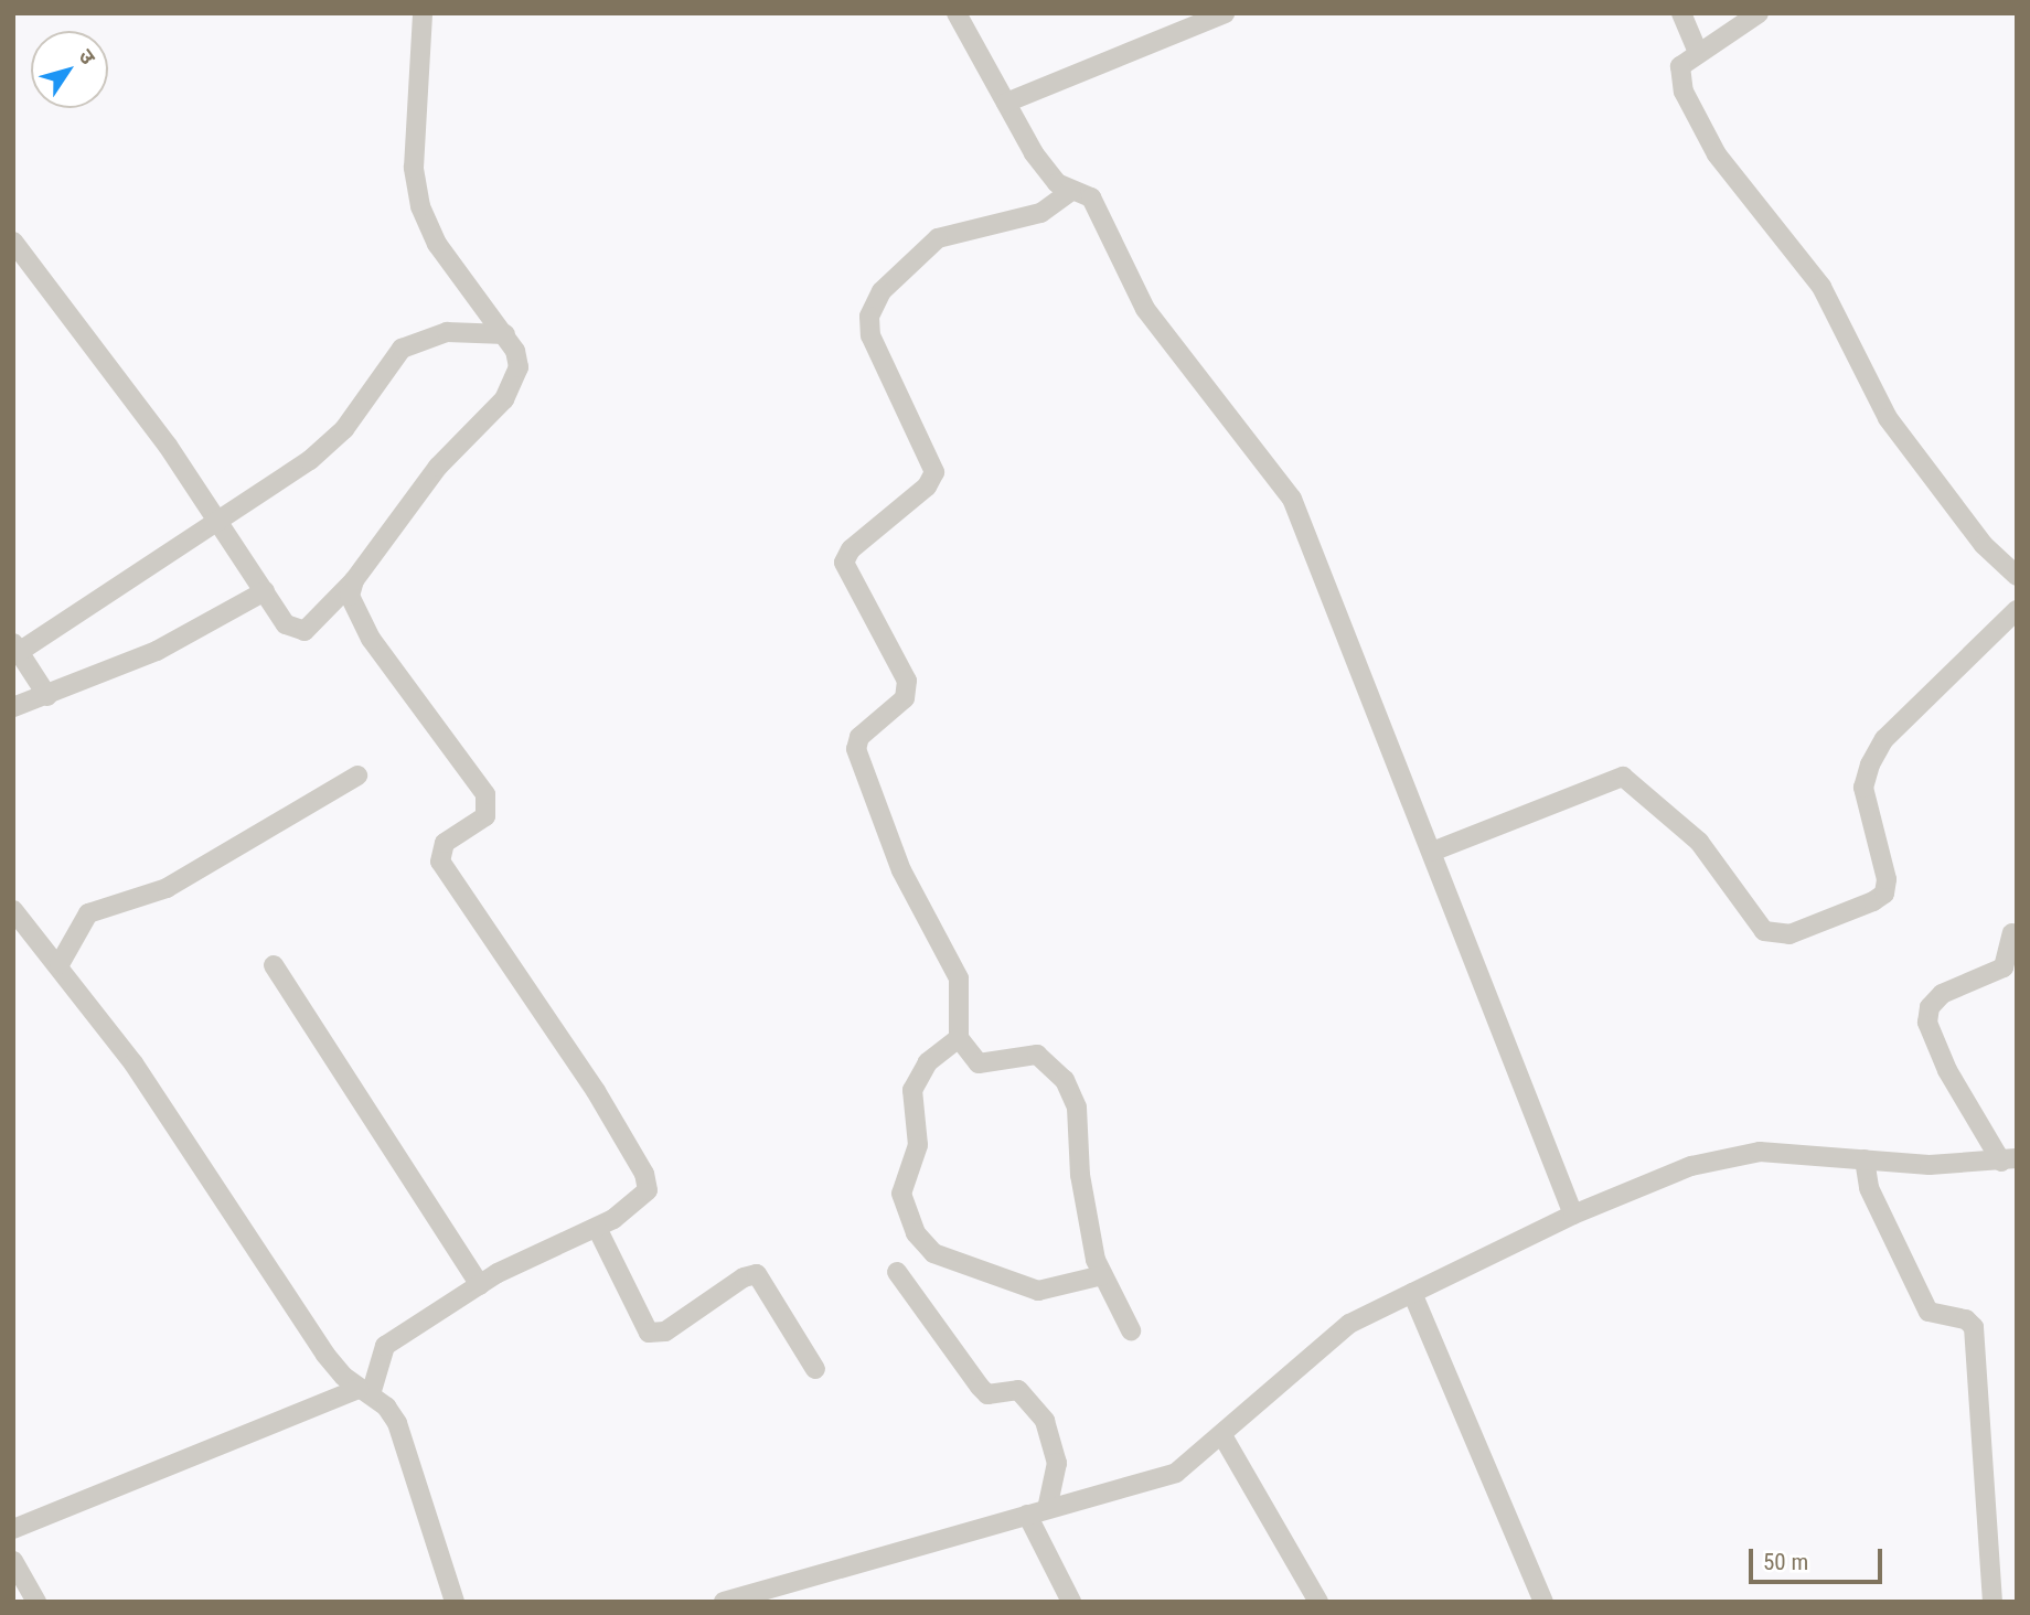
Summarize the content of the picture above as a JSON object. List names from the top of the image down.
{
  "scale_bar": "50 m",
  "north": "top right"
}
